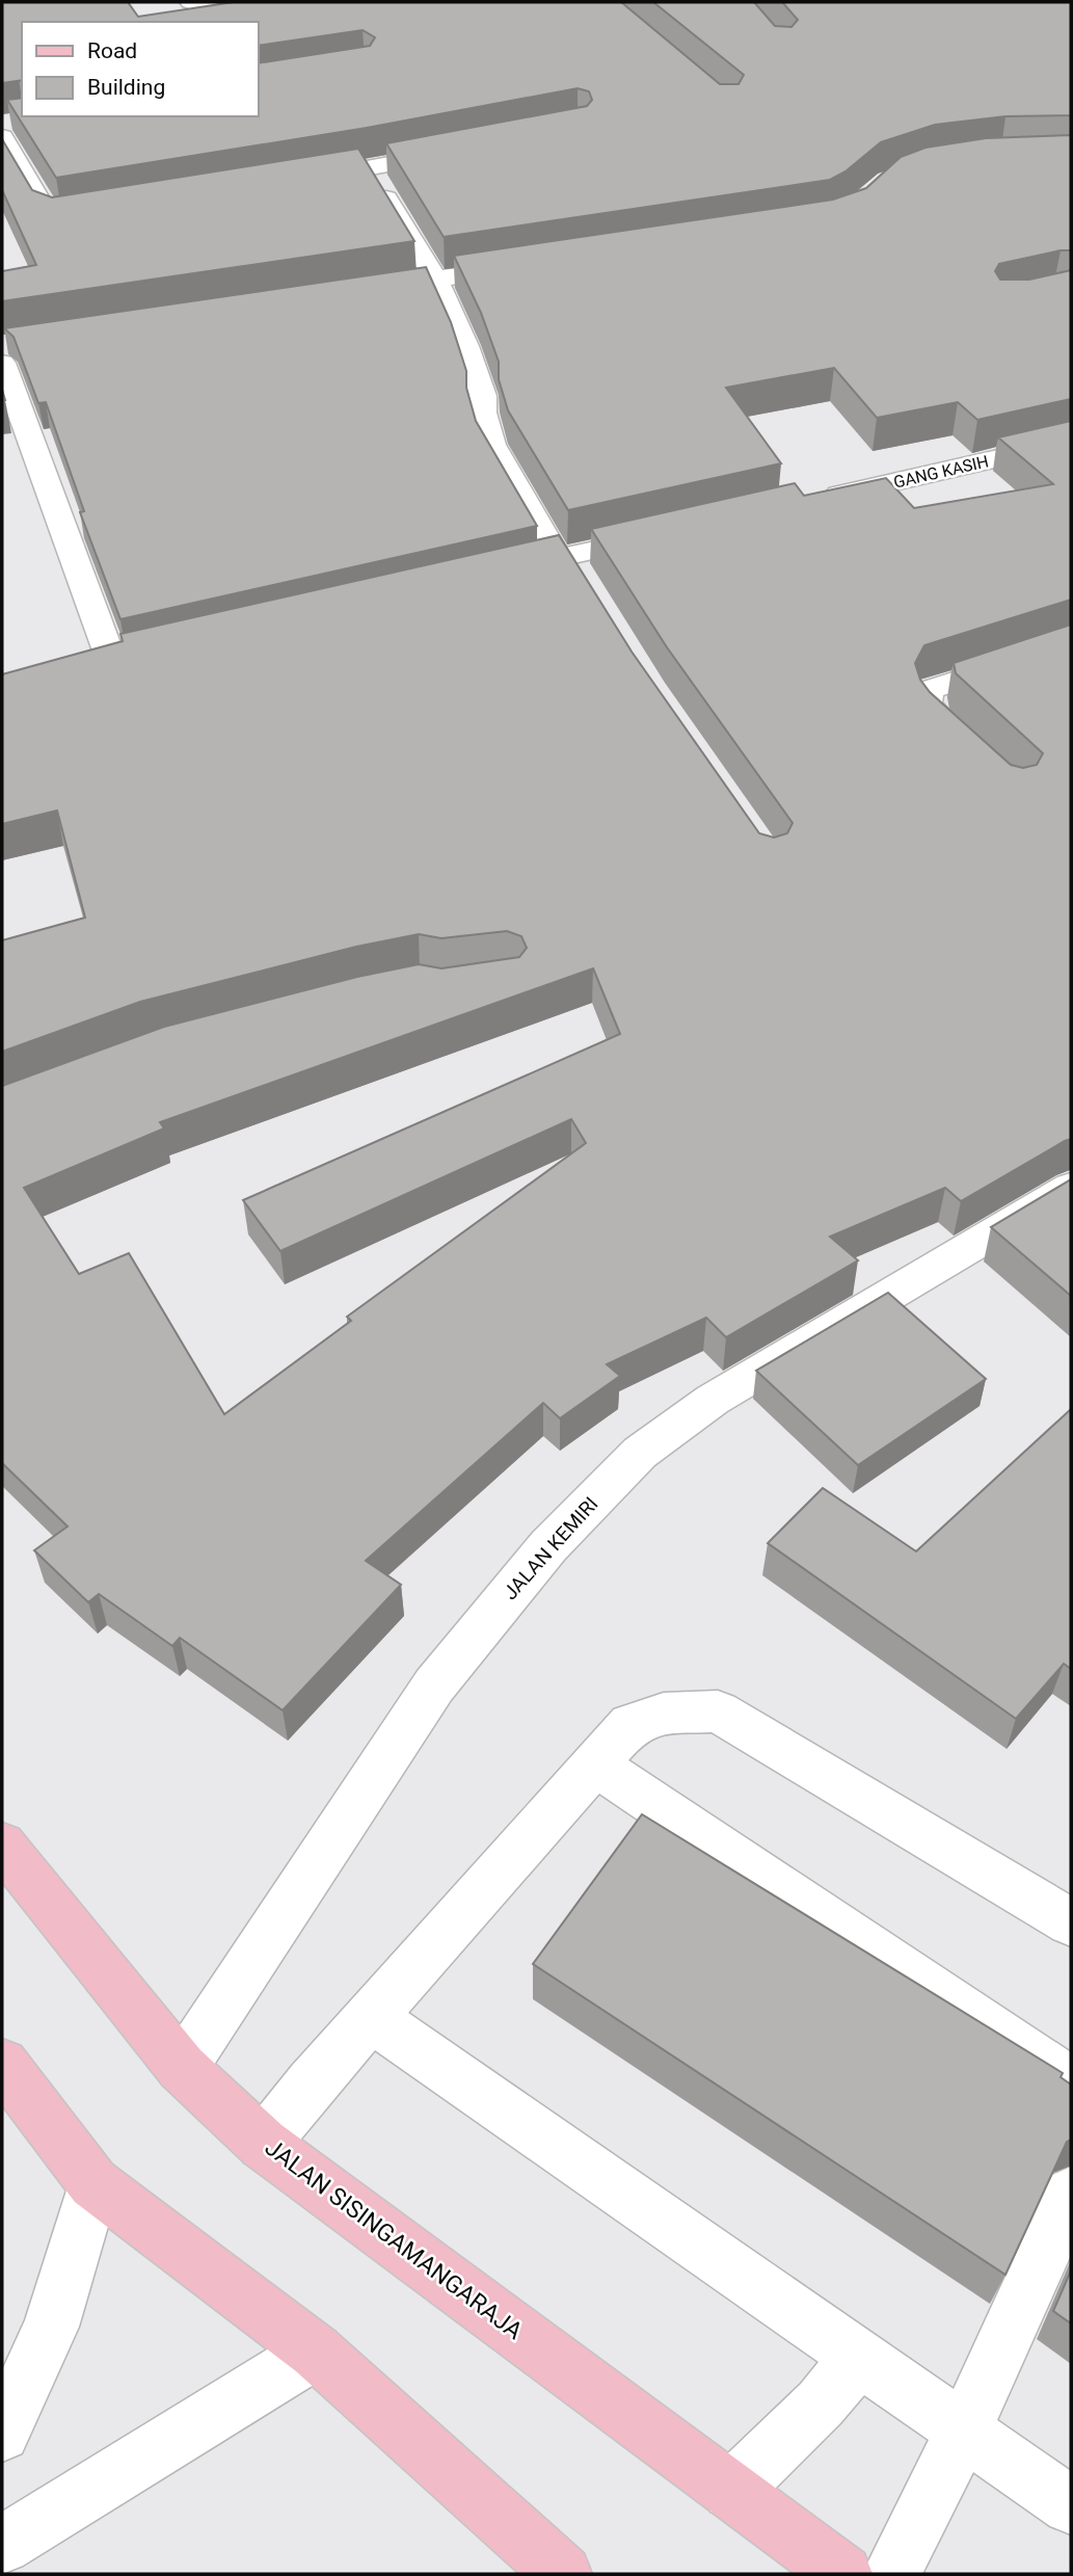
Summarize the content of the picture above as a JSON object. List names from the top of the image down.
{
  "streets": {
    "main road": ["JALAN SISINGAMANGARAJA"],
    "street": ["GANG KASIH", "JALAN KEMIRI"]
  },
  "crossings": [
    ["JALAN KEMIRI", "JALAN SISINGAMANGARAJA"]
  ],
  "legend": ["Road", "Building"]
}
